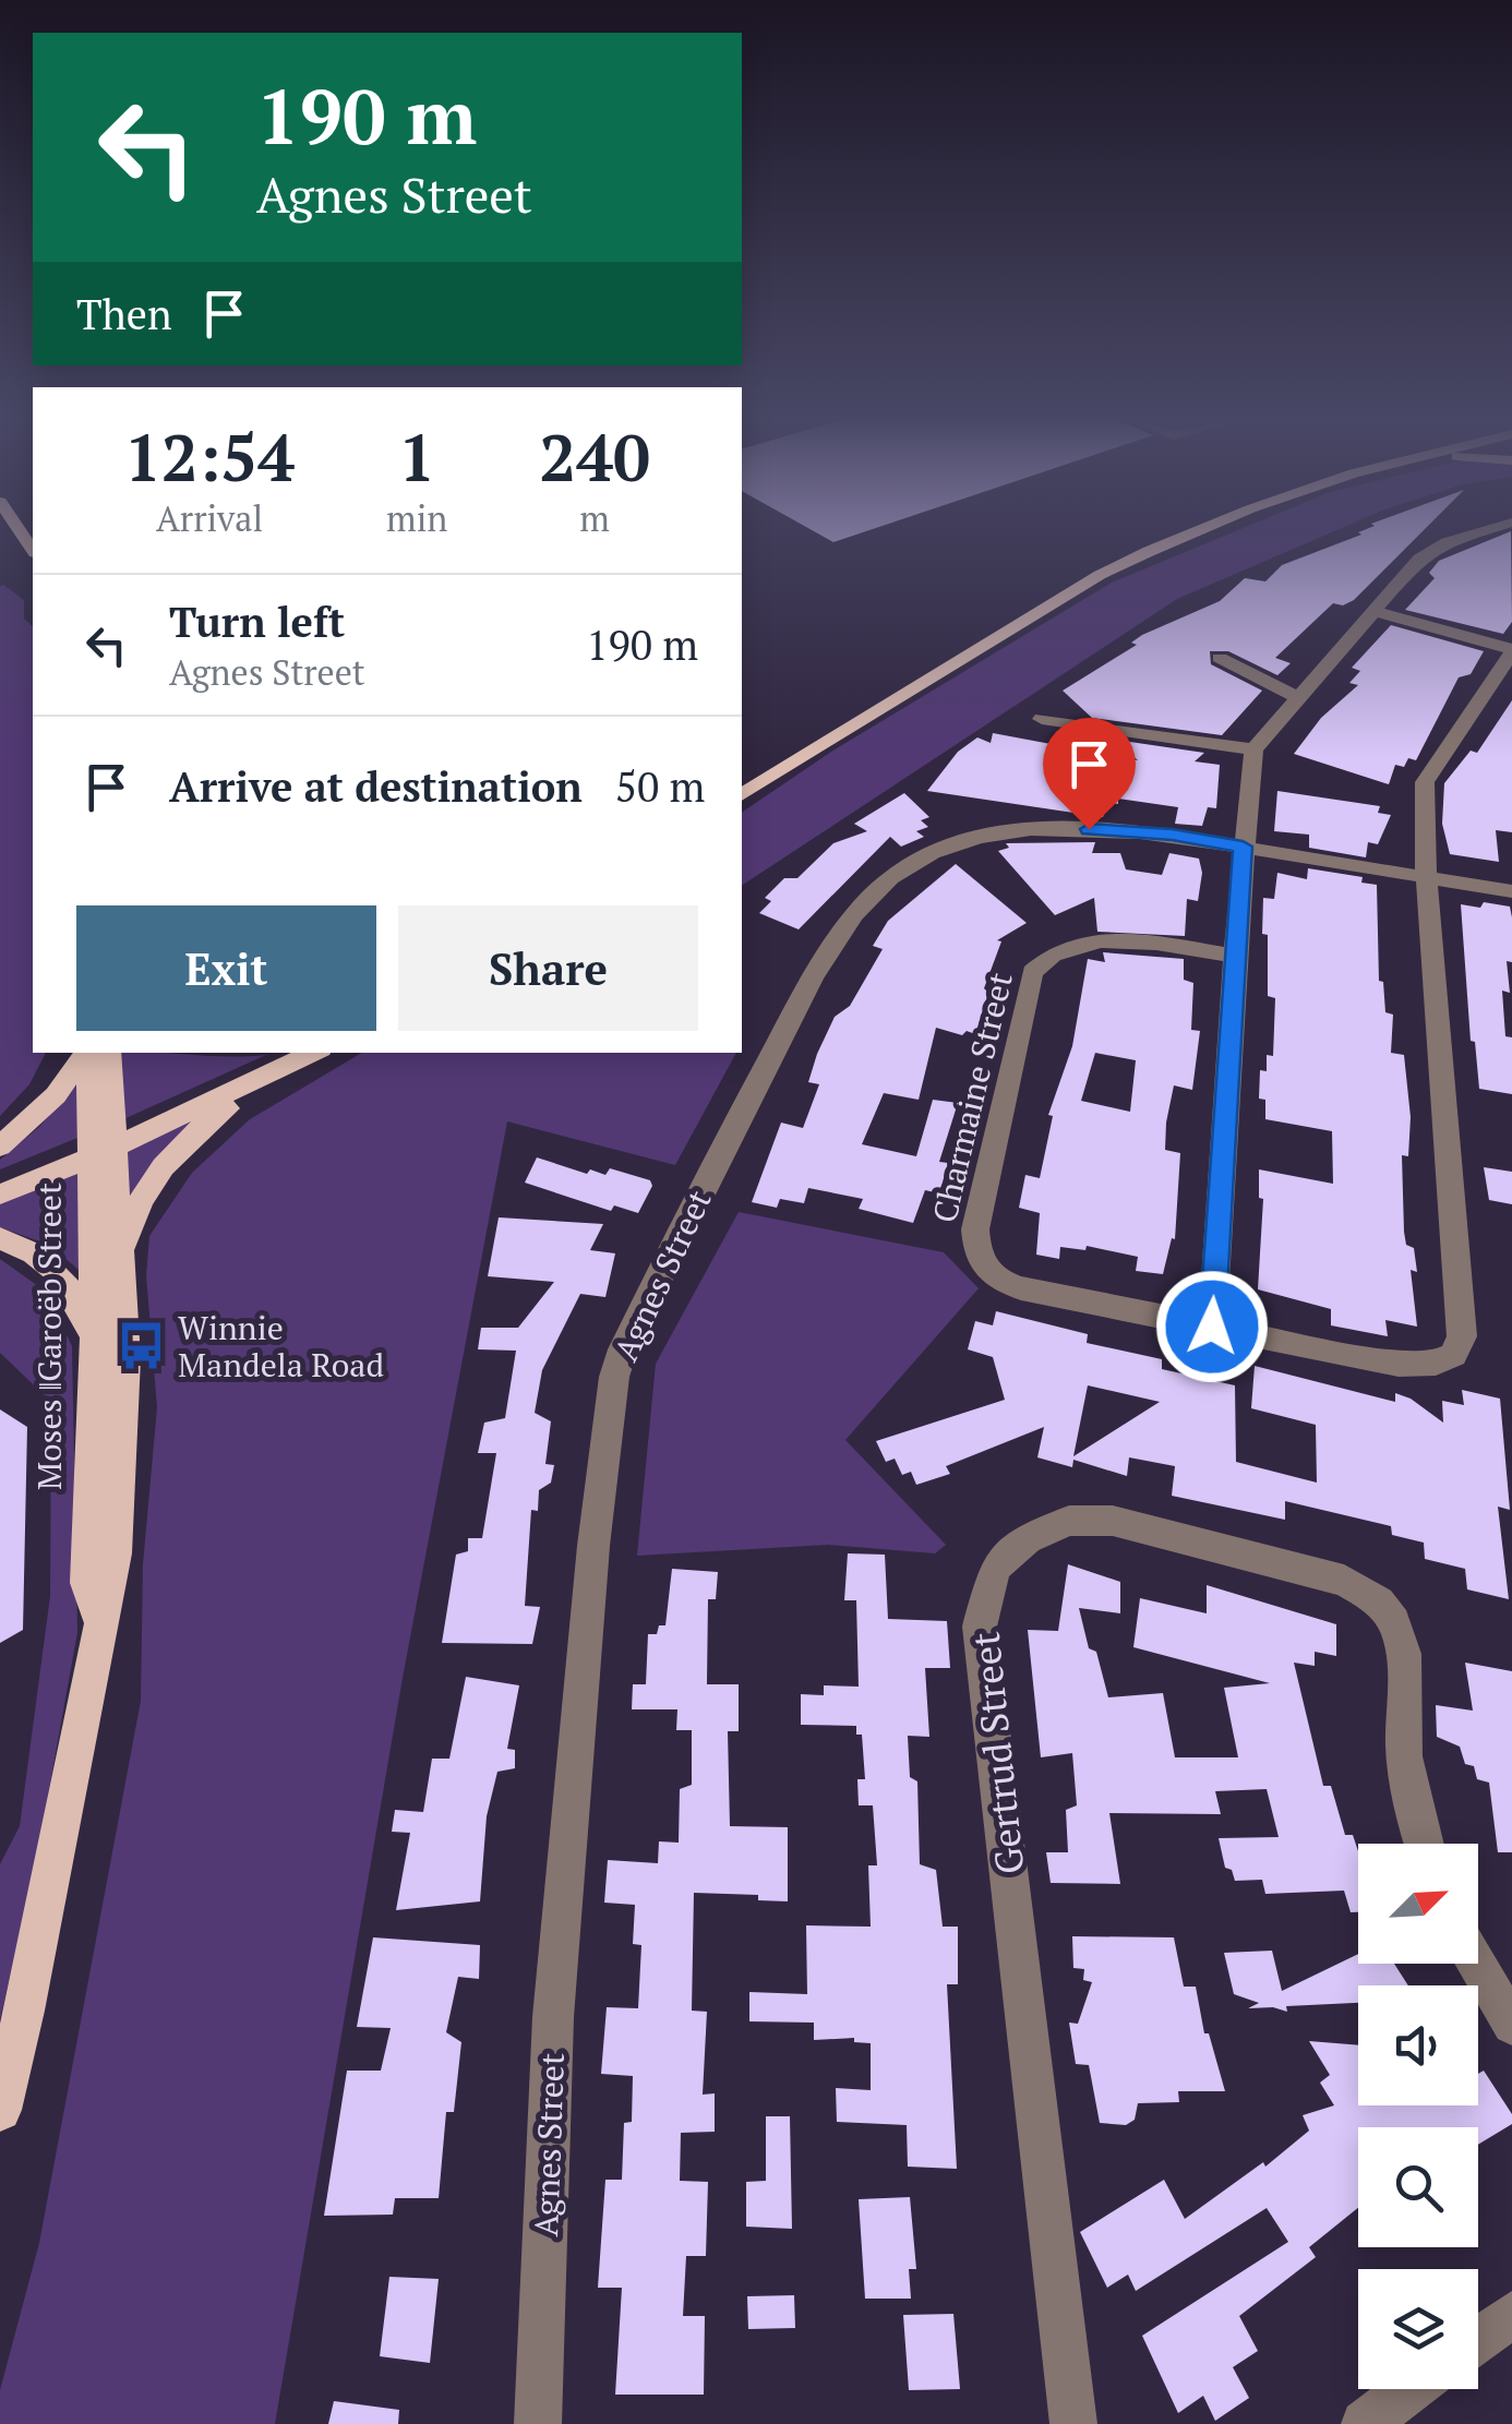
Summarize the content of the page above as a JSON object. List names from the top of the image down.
{
  "streets": {
    "main road": ["Moses ǁGaroëb Street"],
    "street": ["Charmaine Street", "Agnes Street", "Gertrud Street"]
  },
  "crossings": [
    ["Charmaine Street", "Agnes Street"]
  ],
  "places": {
    "bus stop": ["Winnie Mandela Road"]
  },
  "north": "top right",
  "page": {
    "turn": ["190 m", "Agnes Street"],
    "then": "Then",
    "eta": [
      "12:54",
      "Arrival",
      "1",
      "min",
      "240",
      "m"
    ],
    "list": [
      {
        "name": "Turn left",
        "note": "Agnes Street",
        "value": "190 m"
      },
      {
        "name": "Arrive at destination",
        "value": "50 m"
      }
    ],
    "buttons": ["Exit", "Share"]
  }
}
